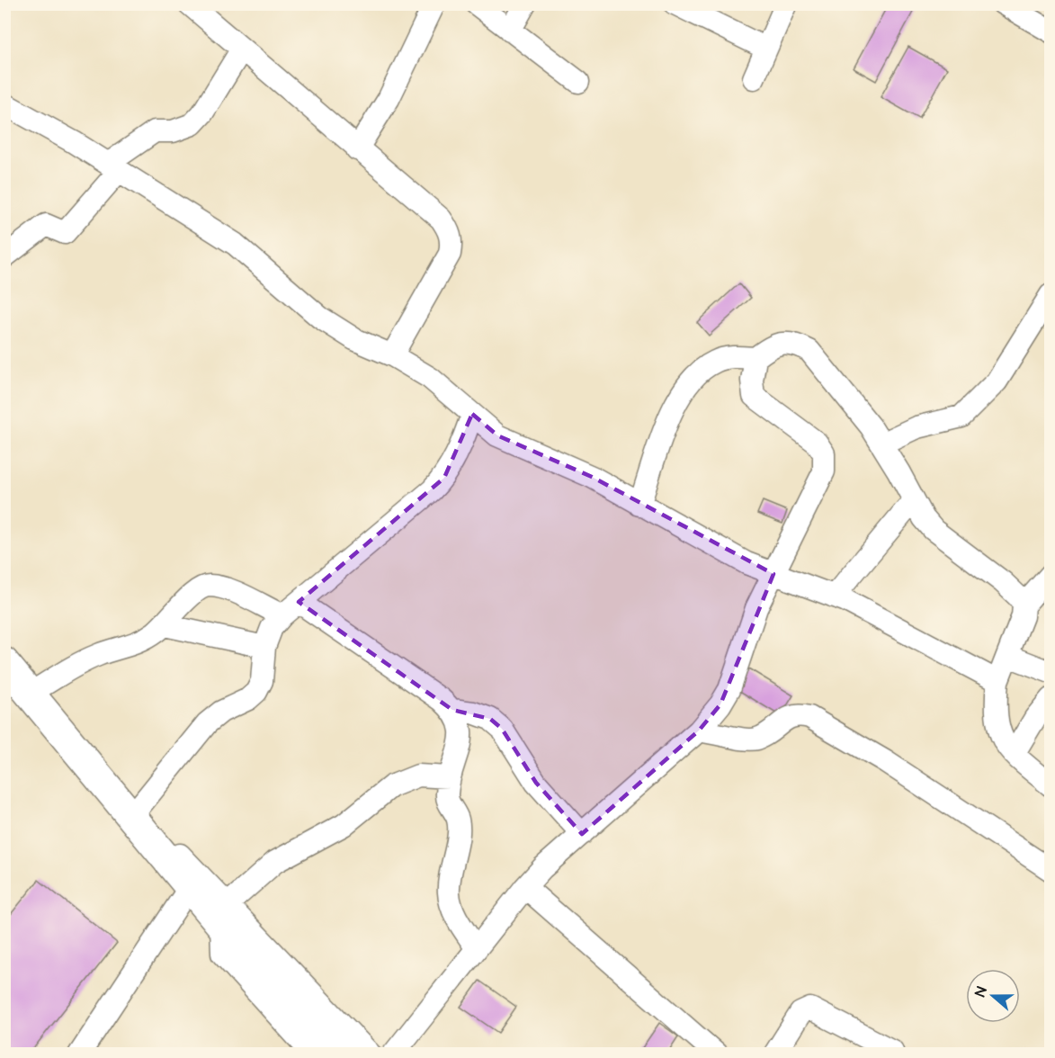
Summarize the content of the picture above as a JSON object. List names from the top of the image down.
{
  "north": "left"
}
